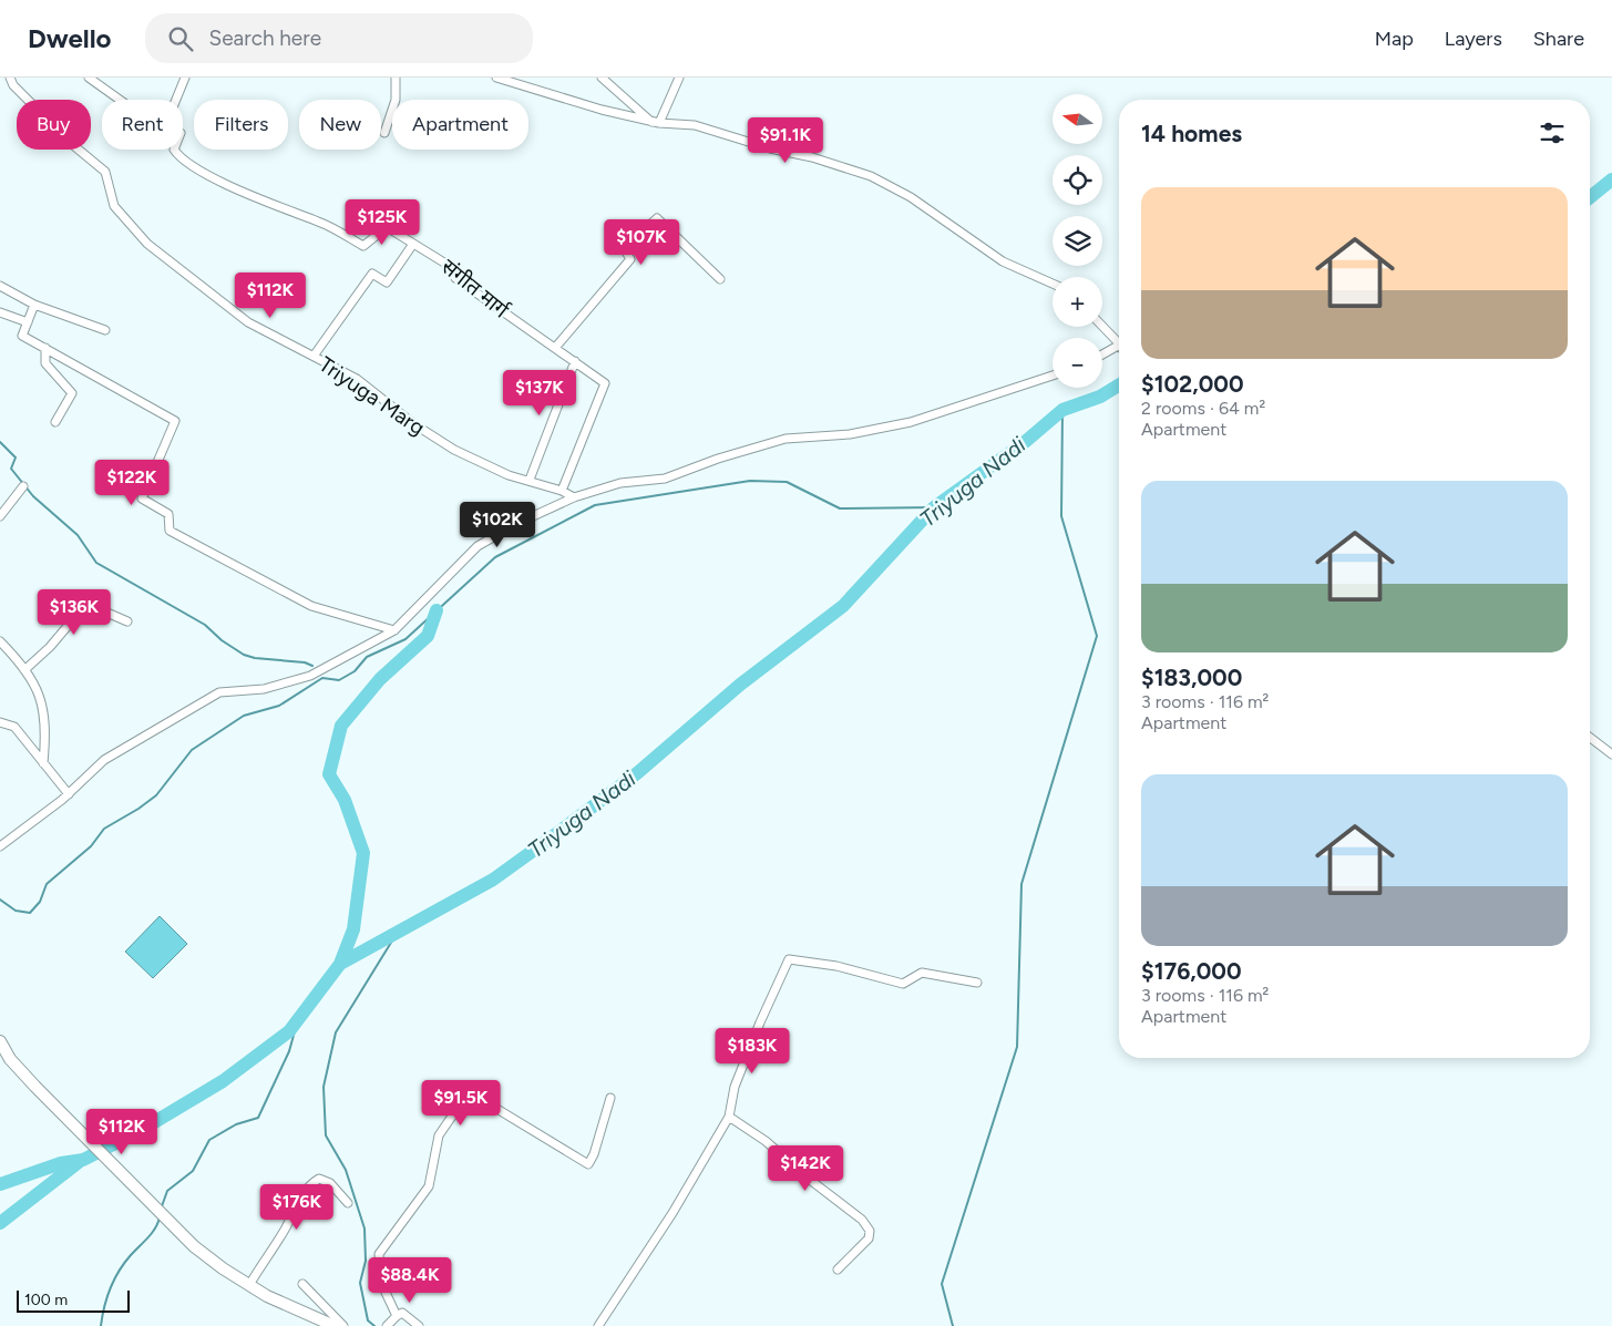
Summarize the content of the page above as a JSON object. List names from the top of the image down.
{
  "streets": {
    "street": ["संगीत मार्ग", "Triyuga Marg"]
  },
  "crossings": [
    ["संगीत मार्ग", "Triyuga Marg"]
  ],
  "water": ["Triyuga Nadi"],
  "scale_bar": "100 m",
  "north": "left",
  "page": {
    "header": "Dwello",
    "search": "Search here",
    "nav": ["Map", "Layers", "Share"],
    "map_buttons": ["+", "−"],
    "chip": [
      "Buy",
      "Rent",
      "Filters",
      "New",
      "Apartment"
    ],
    "heading": "14 homes",
    "price": [
      "$91.1K",
      "$125K",
      "$107K",
      "$112K",
      "$137K",
      "$122K",
      "$102K",
      "$136K",
      "$183K",
      "$91.5K",
      "$112K",
      "$142K",
      "$176K",
      "$88.4K"
    ],
    "list": [
      {
        "name": "$102,000",
        "note": "2 rooms · 64 m² · Apartment"
      },
      {
        "name": "$183,000",
        "note": "3 rooms · 116 m² · Apartment"
      },
      {
        "name": "$176,000",
        "note": "3 rooms · 116 m² · Apartment"
      }
    ],
    "scale": "100 m"
  }
}
